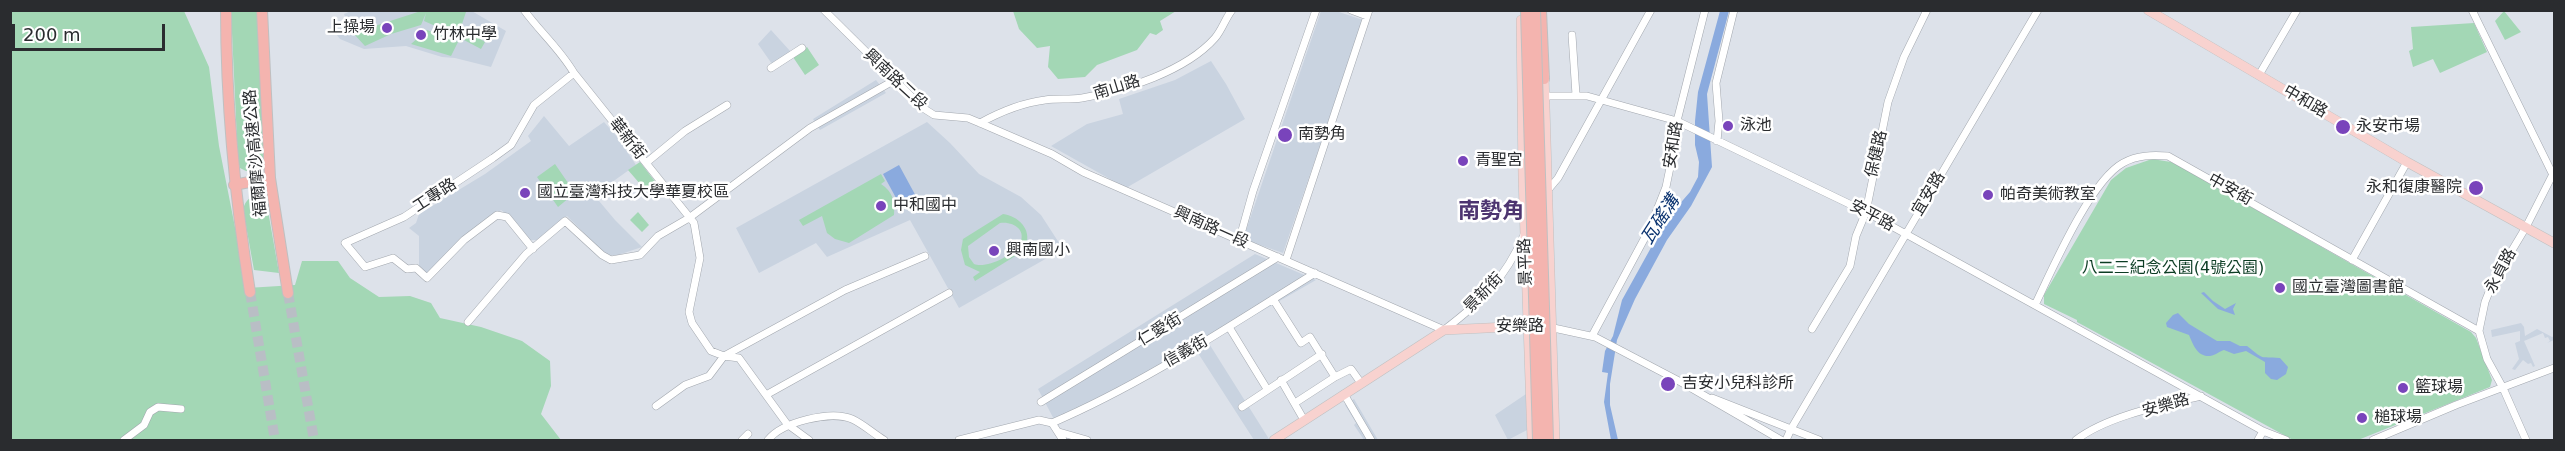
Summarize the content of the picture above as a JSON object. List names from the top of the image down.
{
  "streets": {
    "highway": ["福爾摩沙高速公路"],
    "main road": [
      "中和路",
      "景平路",
      "景新街",
      "安樂路"
    ],
    "street": [
      "興南路二段",
      "南山路",
      "華新街",
      "安和路",
      "保健路",
      "中安街",
      "宜安路",
      "工專路",
      "安平路",
      "興南路一段",
      "永貞路",
      "仁愛街",
      "信義街"
    ]
  },
  "crossings": [
    ["興南路二段", "南山路"],
    ["興南路二段", "興南路一段"],
    ["南山路", "興南路一段"],
    ["中和路", "永貞路"],
    ["華新街", "工專路"],
    ["安和路", "安平路"],
    ["安和路", "安樂路"],
    ["保健路", "安平路"],
    ["中安街", "安平路"],
    ["中安街", "永貞路"],
    ["宜安路", "安平路"],
    ["安平路", "景平路"],
    ["安平路", "景新街"],
    ["安平路", "安樂路"],
    ["興南路一段", "景新街"],
    ["興南路一段", "安樂路"],
    ["興南路一段", "仁愛街"],
    ["興南路一段", "信義街"],
    ["景平路", "景新街"],
    ["景平路", "安樂路"],
    ["景新街", "安樂路"]
  ],
  "districts": ["南勢角"],
  "water": ["瓦磘溝"],
  "parks": ["八二三紀念公園(4號公園)"],
  "places": [
    "上操場",
    "竹林中學",
    "泳池",
    "永安市場",
    "南勢角",
    "青聖宮",
    "永和復康醫院",
    "國立臺灣科技大學華夏校區",
    "帕奇美術教室",
    "中和國中",
    "興南國小",
    "國立臺灣圖書館",
    "吉安小兒科診所",
    "籃球場",
    "槌球場"
  ],
  "scale_bar": "200 m"
}
